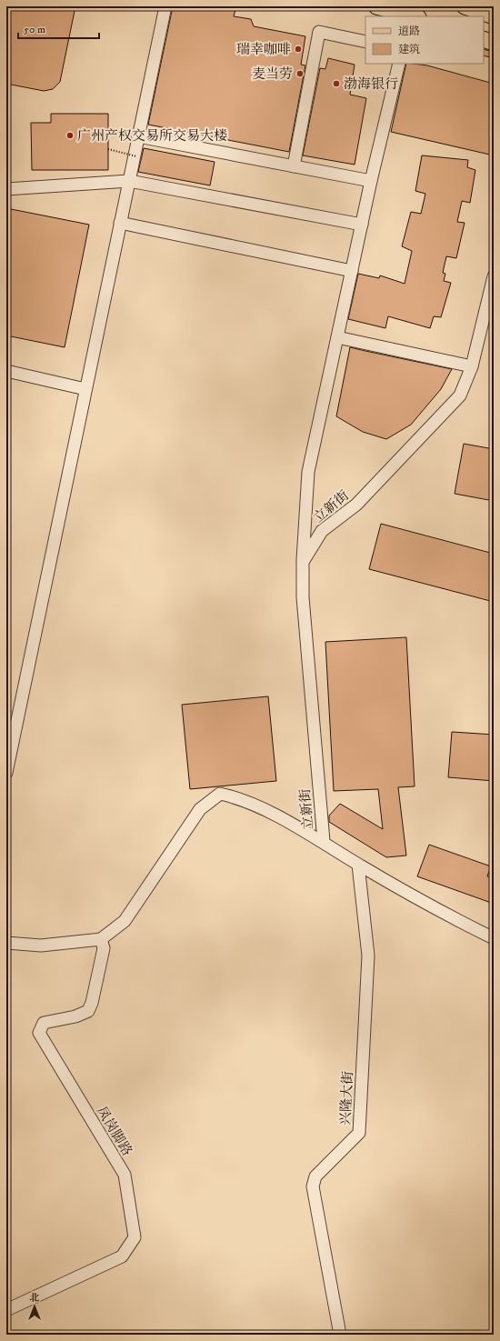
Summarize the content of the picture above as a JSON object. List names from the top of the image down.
{
  "streets": {
    "street": ["立新街", "兴隆大街", "凤岗脚路"]
  },
  "places": [
    "瑞幸咖啡",
    "麦当劳",
    "渤海银行",
    "广州产权交易所交易大楼"
  ],
  "legend": ["道路", "建筑"],
  "scale_bar": "50 m",
  "north": "top"
}
